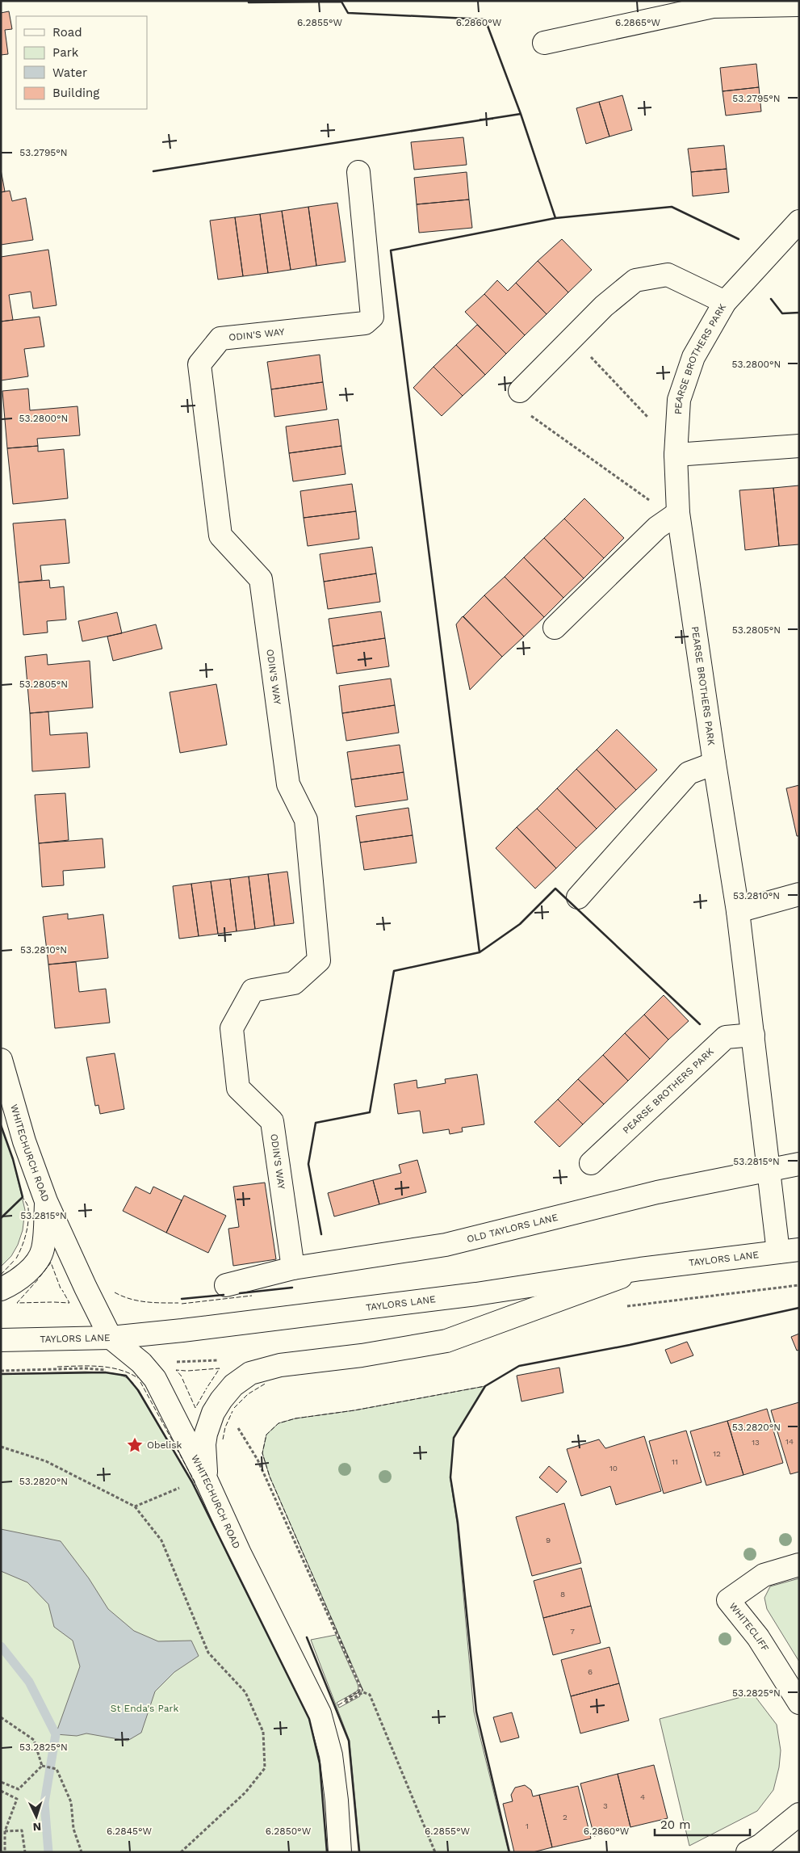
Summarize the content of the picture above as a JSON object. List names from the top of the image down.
{
  "streets": {
    "street": [
      "ODIN'S WAY",
      "PEARSE BROTHERS PARK",
      "WHITECHURCH ROAD",
      "OLD TAYLORS LANE",
      "TAYLORS LANE",
      "WHITECLIFF"
    ]
  },
  "crossings": [
    ["ODIN'S WAY", "OLD TAYLORS LANE"],
    ["PEARSE BROTHERS PARK", "OLD TAYLORS LANE"],
    ["PEARSE BROTHERS PARK", "TAYLORS LANE"],
    ["WHITECHURCH ROAD", "TAYLORS LANE"]
  ],
  "parks": ["St Enda's Park"],
  "places": {
    "place": ["Obelisk"]
  },
  "house_numbers": [
    "14",
    "13",
    "12",
    "11",
    "10",
    "9",
    "8",
    "7",
    "6",
    "4",
    "3",
    "2",
    "1"
  ],
  "legend": [
    "Road",
    "Park",
    "Water",
    "Building"
  ],
  "scale_bar": "20 m",
  "north": "bottom",
  "coordinates": [
    "6.2855°W",
    "6.2860°W",
    "6.2865°W",
    "53.2795°N",
    "53.2800°N",
    "53.2805°N",
    "53.2810°N",
    "53.2815°N",
    "53.2820°N",
    "53.2825°N",
    "6.2845°W",
    "6.2850°W"
  ]
}
